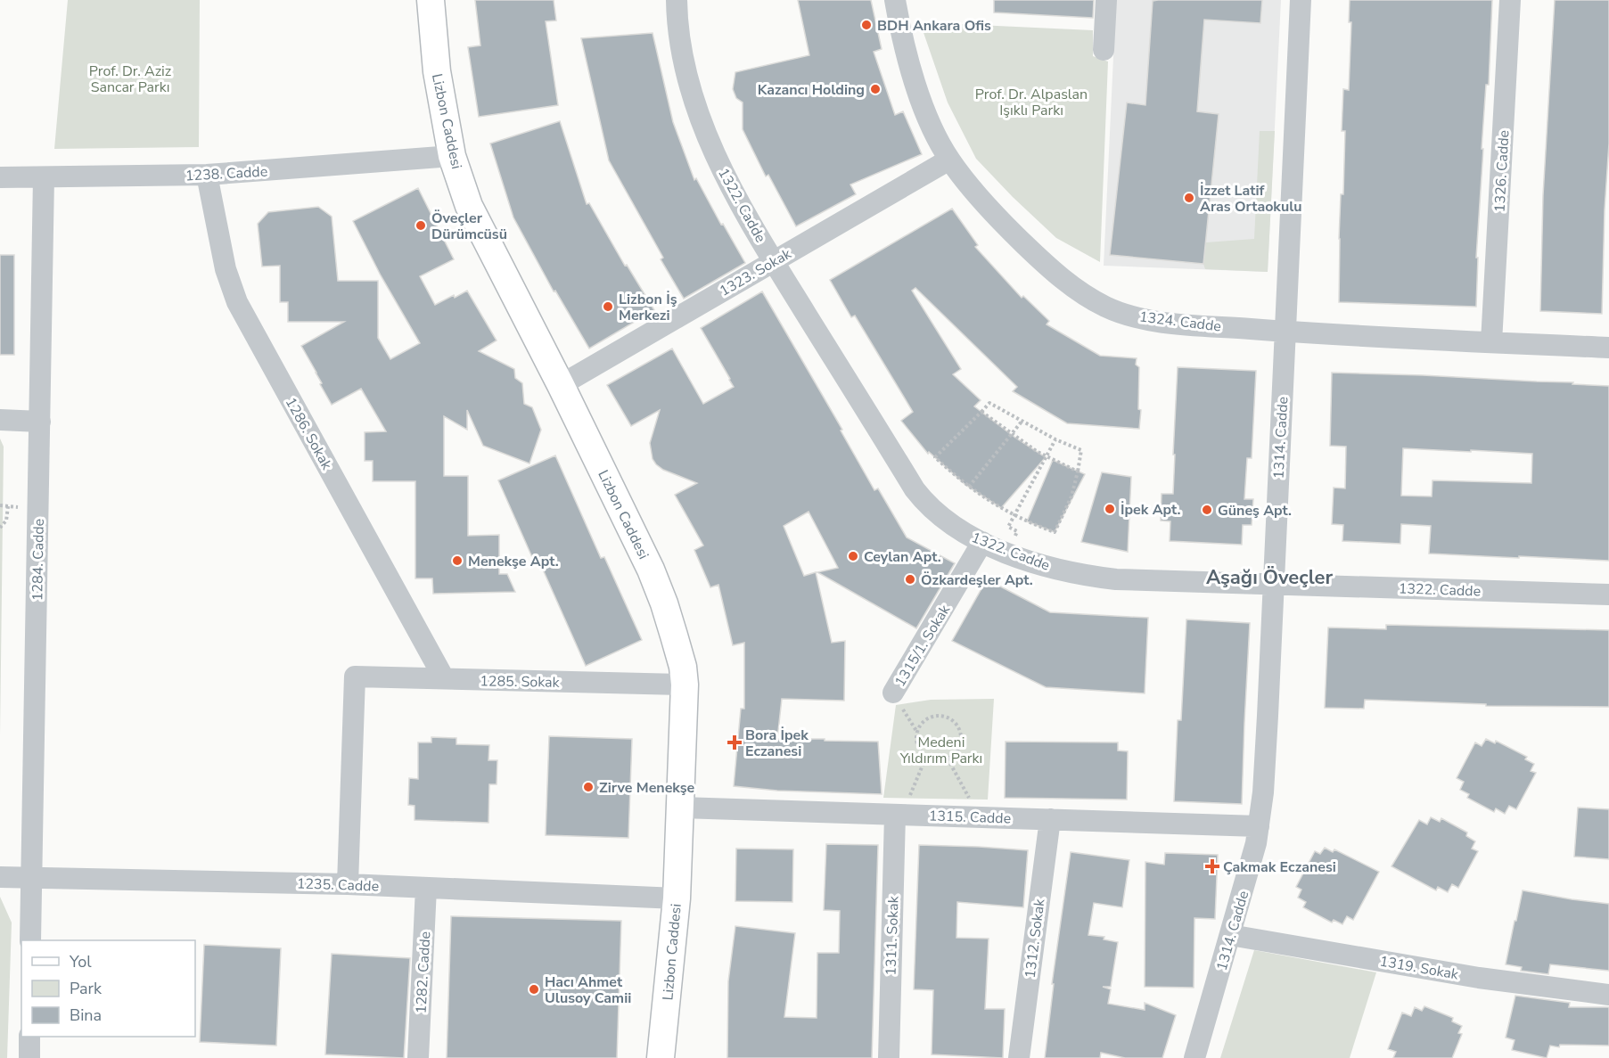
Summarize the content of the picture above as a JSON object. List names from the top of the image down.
{
  "streets": {
    "main road": ["Lizbon Caddesi"],
    "street": [
      "1326. Cadde",
      "1238. Cadde",
      "1322. Cadde",
      "1323. Sokak",
      "1324. Cadde",
      "1286. Sokak",
      "1314. Cadde",
      "1284. Cadde",
      "1315/1. Sokak",
      "1285. Sokak",
      "1315. Cadde",
      "1235. Cadde",
      "1311. Sokak",
      "1312. Sokak",
      "1319. Sokak",
      "1282. Cadde"
    ]
  },
  "crossings": [
    ["Lizbon Caddesi", "1238. Cadde"],
    ["Lizbon Caddesi", "1323. Sokak"],
    ["Lizbon Caddesi", "1285. Sokak"],
    ["Lizbon Caddesi", "1315. Cadde"],
    ["Lizbon Caddesi", "1235. Cadde"],
    ["1326. Cadde", "1324. Cadde"],
    ["1238. Cadde", "1286. Sokak"],
    ["1238. Cadde", "1284. Cadde"],
    ["1322. Cadde", "1323. Sokak"],
    ["1322. Cadde", "1314. Cadde"],
    ["1322. Cadde", "1315/1. Sokak"],
    ["1323. Sokak", "1324. Cadde"],
    ["1324. Cadde", "1314. Cadde"],
    ["1286. Sokak", "1285. Sokak"],
    ["1314. Cadde", "1315. Cadde"],
    ["1314. Cadde", "1319. Sokak"],
    ["1284. Cadde", "1235. Cadde"],
    ["1285. Sokak", "1235. Cadde"],
    ["1315. Cadde", "1311. Sokak"],
    ["1315. Cadde", "1312. Sokak"],
    ["1235. Cadde", "1282. Cadde"]
  ],
  "districts": ["Aşağı Öveçler"],
  "parks": ["Prof. Dr. Aziz Sancar Parkı", "Prof. Dr. Alpaslan Işıklı Parkı", "Medeni Yıldırım Parkı"],
  "places": {
    "other": [
      "BDH Ankara Ofis",
      "Kazancı Holding",
      "İzzet Latif Aras Ortaokulu",
      "Öveçler Dürümcüsü",
      "Lizbon İş Merkezi",
      "İpek Apt.",
      "Güneş Apt.",
      "Ceylan Apt.",
      "Menekşe Apt.",
      "Özkardeşler Apt.",
      "Zirve Menekşe",
      "Hacı Ahmet Ulusoy Camii"
    ],
    "health": ["Bora İpek Eczanesi", "Çakmak Eczanesi"]
  },
  "legend": ["Yol", "Park", "Bina"]
}
